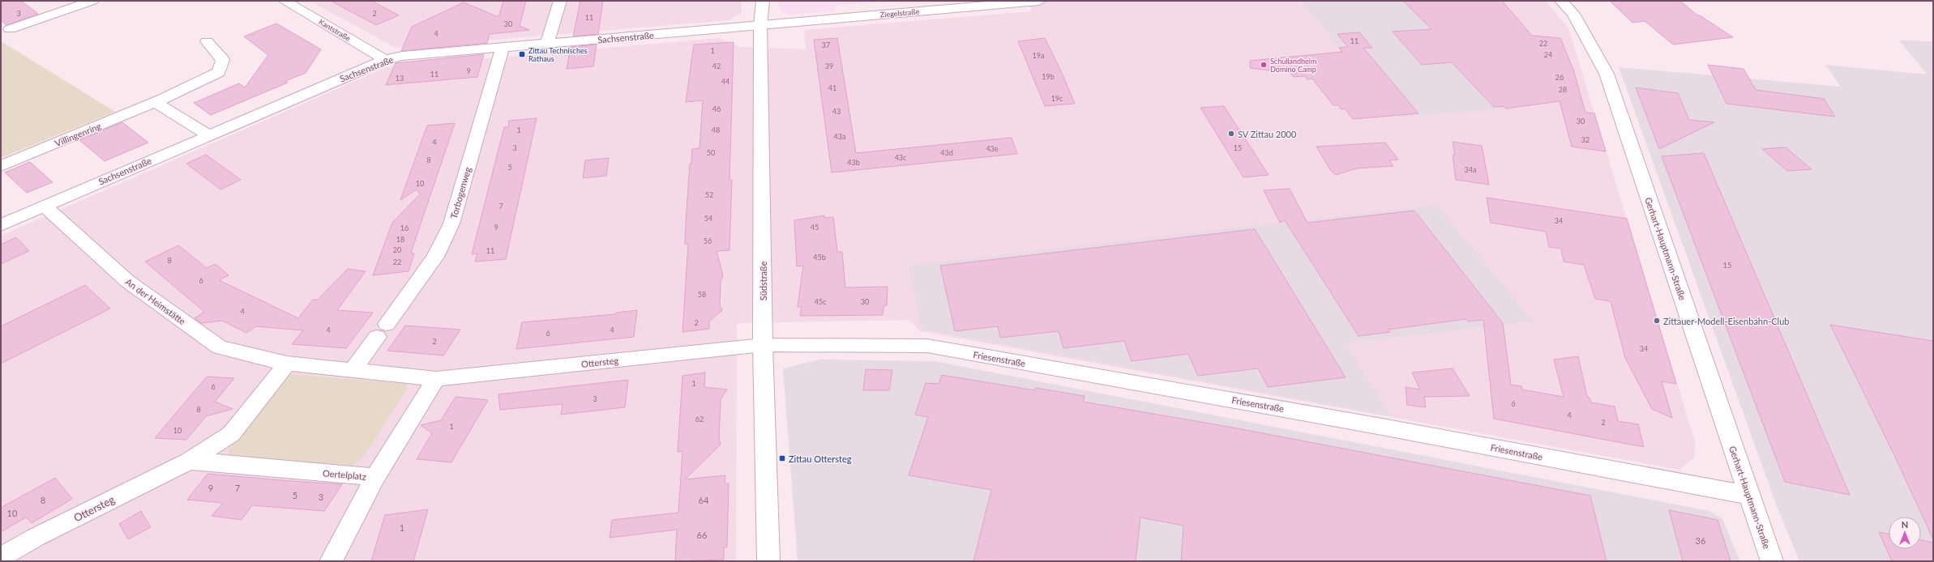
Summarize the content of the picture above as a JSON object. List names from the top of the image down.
{
  "streets": {
    "street": [
      "Ziegelstraße",
      "Kantstraße",
      "Sachsenstraße",
      "Villingenring",
      "Torbogenweg",
      "Gerhart-Hauptmann-Straße",
      "Südstraße",
      "An der Heimstätte",
      "Friesenstraße",
      "Ottersteg",
      "Oertelplatz"
    ]
  },
  "crossings": [
    ["Ziegelstraße", "Sachsenstraße"],
    ["Ziegelstraße", "Südstraße"],
    ["Kantstraße", "Sachsenstraße"],
    ["Sachsenstraße", "Torbogenweg"],
    ["Sachsenstraße", "Südstraße"],
    ["Sachsenstraße", "An der Heimstätte"],
    ["Gerhart-Hauptmann-Straße", "Friesenstraße"],
    ["Südstraße", "Friesenstraße"],
    ["Südstraße", "Ottersteg"],
    ["Friesenstraße", "Ottersteg"],
    ["Ottersteg", "Oertelplatz"]
  ],
  "places": {
    "transit": ["Zittau Technisches Rathaus", "Zittau Ottersteg"],
    "other": ["Schullandheim Domino Camp", "SV Zittau 2000", "Zittauer-Modell-Eisenbahn-Club"]
  },
  "house_numbers": [
    "3",
    "2",
    "11",
    "30",
    "4",
    "11",
    "22",
    "37",
    "1",
    "24",
    "19a",
    "42",
    "39",
    "9",
    "11",
    "19b",
    "26",
    "13",
    "44",
    "41",
    "28",
    "19c",
    "46",
    "43",
    "30",
    "1",
    "48",
    "43a",
    "32",
    "4",
    "3",
    "15",
    "43e",
    "50",
    "43d",
    "43c",
    "8",
    "43b",
    "5",
    "34a",
    "10",
    "52",
    "7",
    "54",
    "34",
    "9",
    "45",
    "16",
    "18",
    "56",
    "20",
    "11",
    "45b",
    "8",
    "22",
    "15",
    "6",
    "58",
    "45c",
    "30",
    "4",
    "2",
    "4",
    "4",
    "6",
    "2",
    "34",
    "1",
    "6",
    "3",
    "6",
    "8",
    "4",
    "62",
    "2",
    "1",
    "10",
    "9",
    "7",
    "5",
    "3",
    "8",
    "64",
    "10",
    "1",
    "66",
    "36"
  ],
  "north": "top"
}
